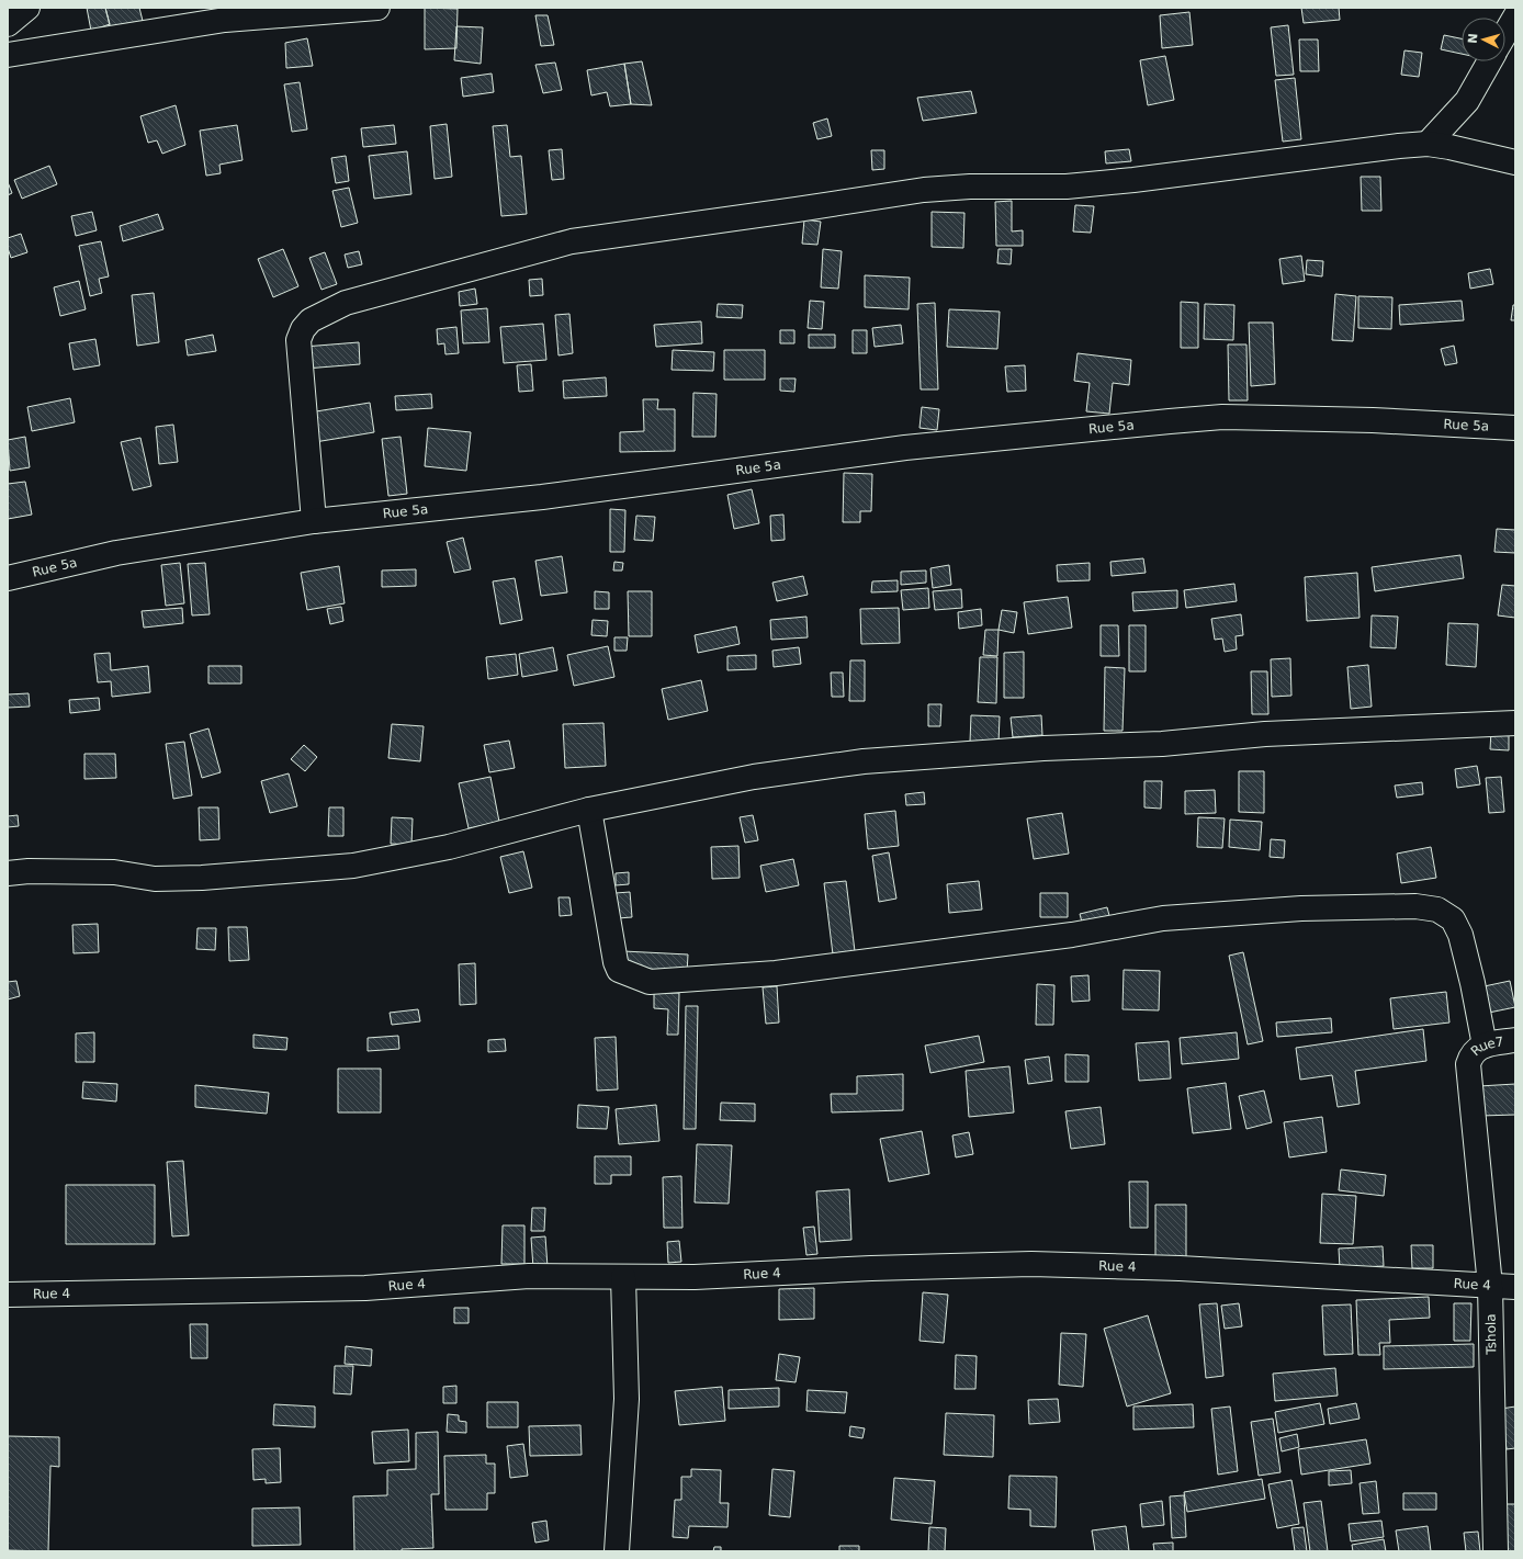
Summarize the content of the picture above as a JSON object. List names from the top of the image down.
{
  "streets": {
    "street": [
      "Rue 5a",
      "Rue7",
      "Rue 4",
      "Tshola"
    ]
  },
  "crossings": [
    ["Rue7", "Tshola"],
    ["Rue 4", "Tshola"]
  ],
  "north": "left"
}
